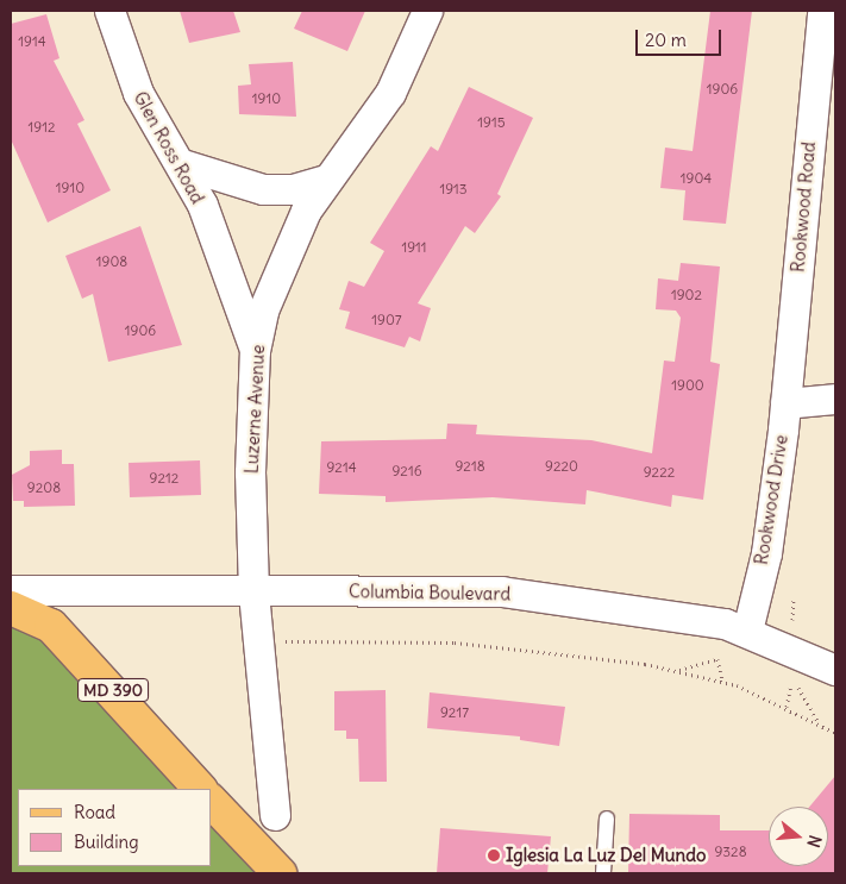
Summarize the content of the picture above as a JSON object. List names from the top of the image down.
{
  "streets": {
    "main road": ["MD 390"],
    "street": [
      "Glen Ross Road",
      "Rookwood Road",
      "Luzerne Avenue",
      "Rookwood Drive",
      "Columbia Boulevard"
    ]
  },
  "crossings": [
    ["Glen Ross Road", "Luzerne Avenue"],
    ["Rookwood Road", "Rookwood Drive"],
    ["Luzerne Avenue", "Columbia Boulevard"],
    ["Rookwood Drive", "Columbia Boulevard"]
  ],
  "places": ["Iglesia La Luz Del Mundo"],
  "house_numbers": [
    "1914",
    "1906",
    "1910",
    "1915",
    "1912",
    "1904",
    "1910",
    "1913",
    "1911",
    "1908",
    "1902",
    "1907",
    "1906",
    "1900",
    "9218",
    "9220",
    "9214",
    "9216",
    "9222",
    "9212",
    "9208",
    "9217",
    "9328"
  ],
  "legend": ["Road", "Building"],
  "scale_bar": "20 m",
  "north": "right"
}
